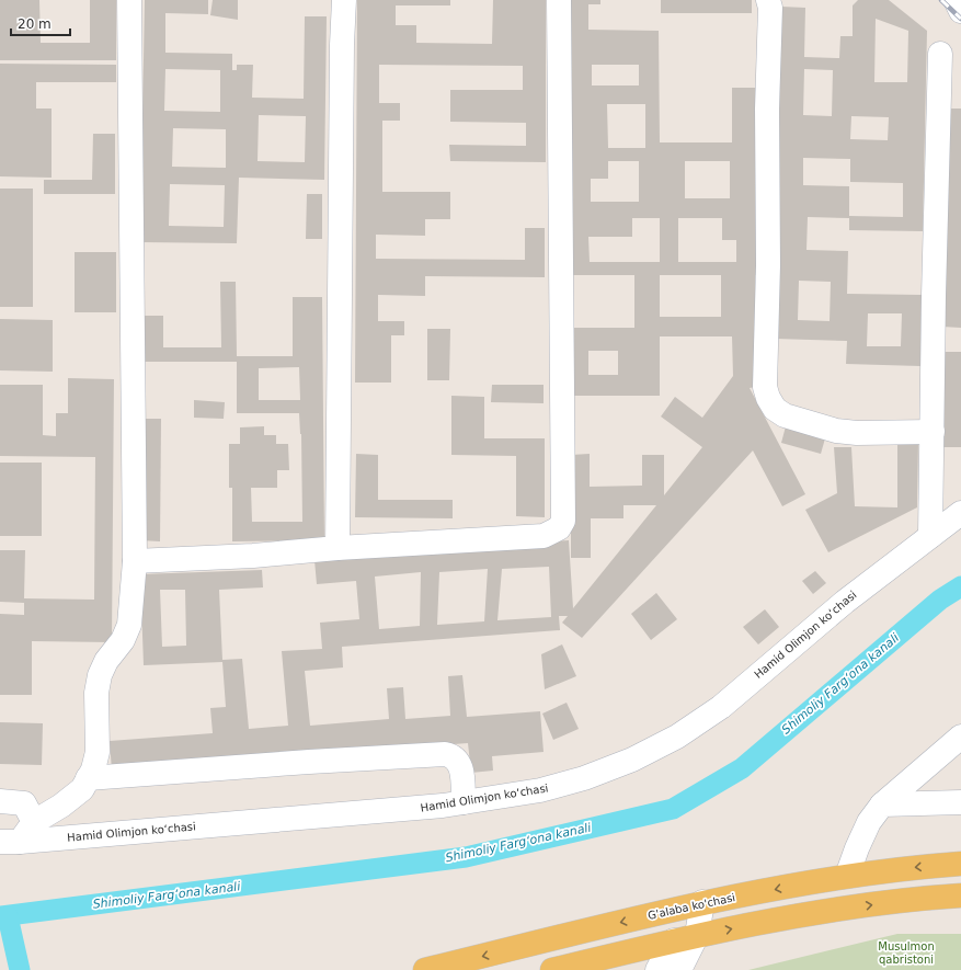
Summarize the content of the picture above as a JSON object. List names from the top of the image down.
{
  "streets": {
    "main road": ["G'alaba ko'chasi"],
    "street": ["Hamid Olimjon koʻchasi"]
  },
  "water": ["Shimoliy Fargʻona kanali"],
  "parks": ["Musulmon qabristoni"],
  "scale_bar": "20 m"
}
